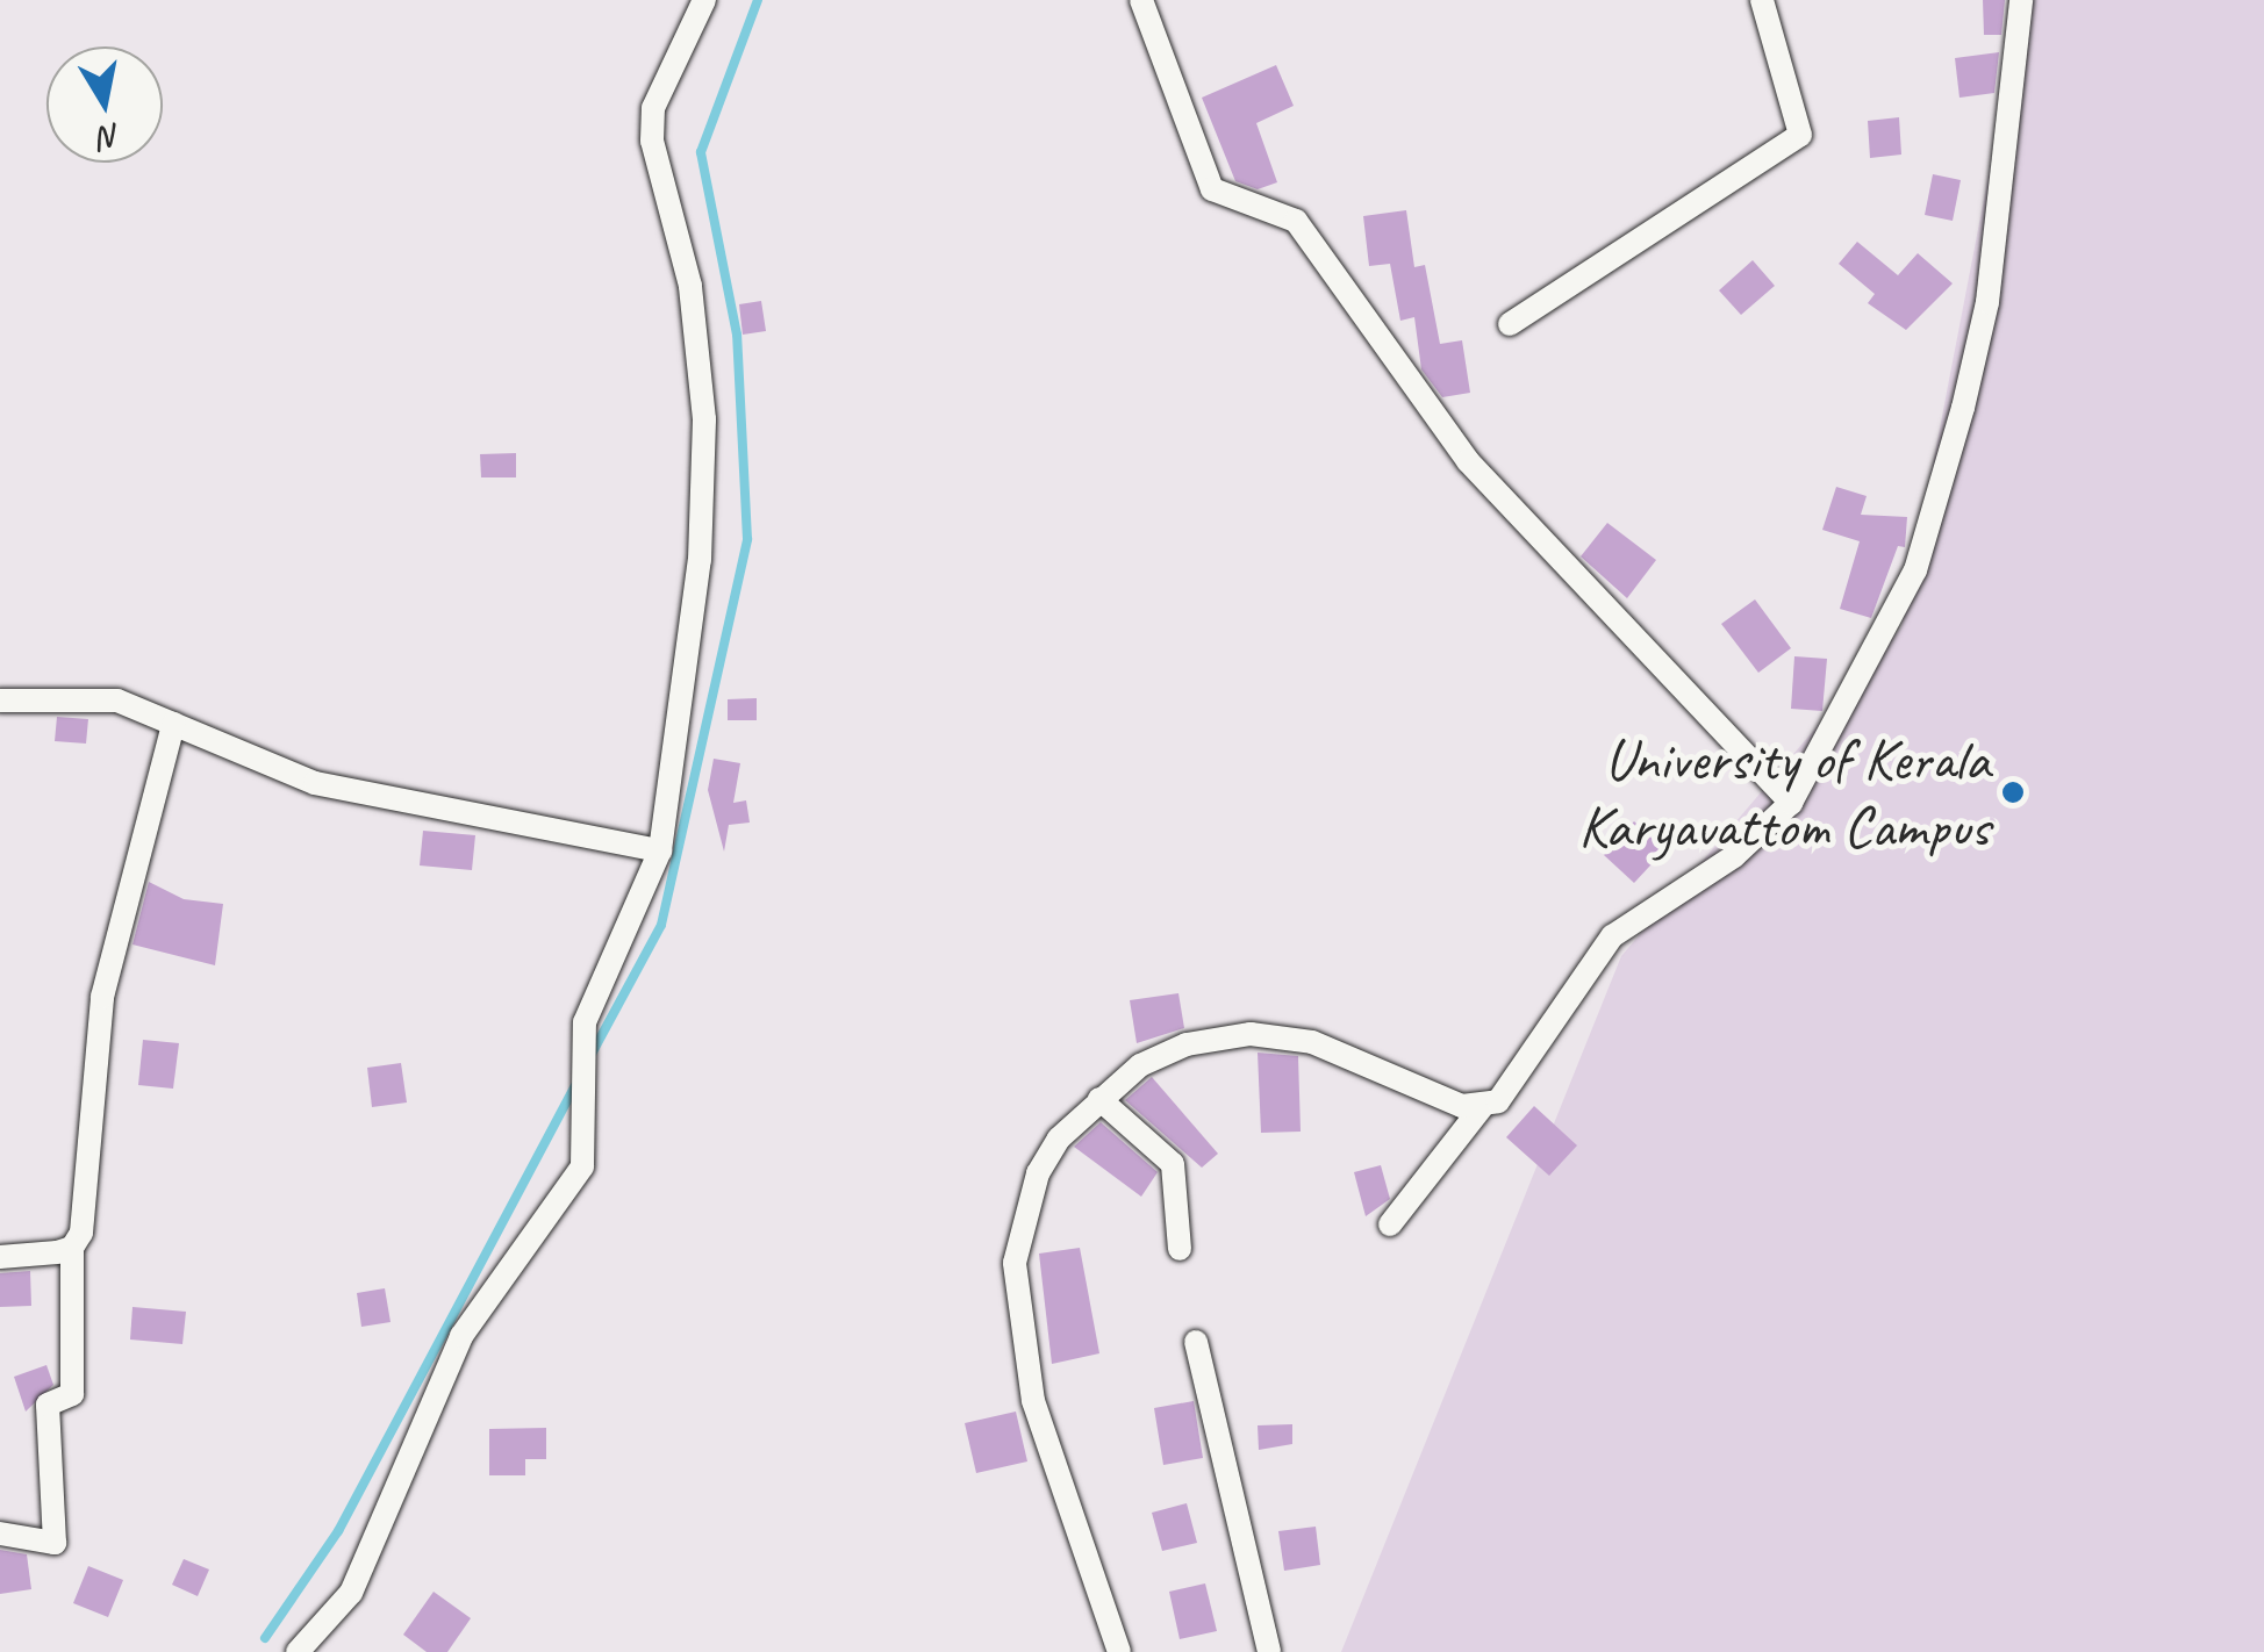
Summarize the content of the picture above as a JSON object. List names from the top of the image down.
{
  "places": ["University of Kerala Karyavattom Campus"],
  "north": "bottom"
}
